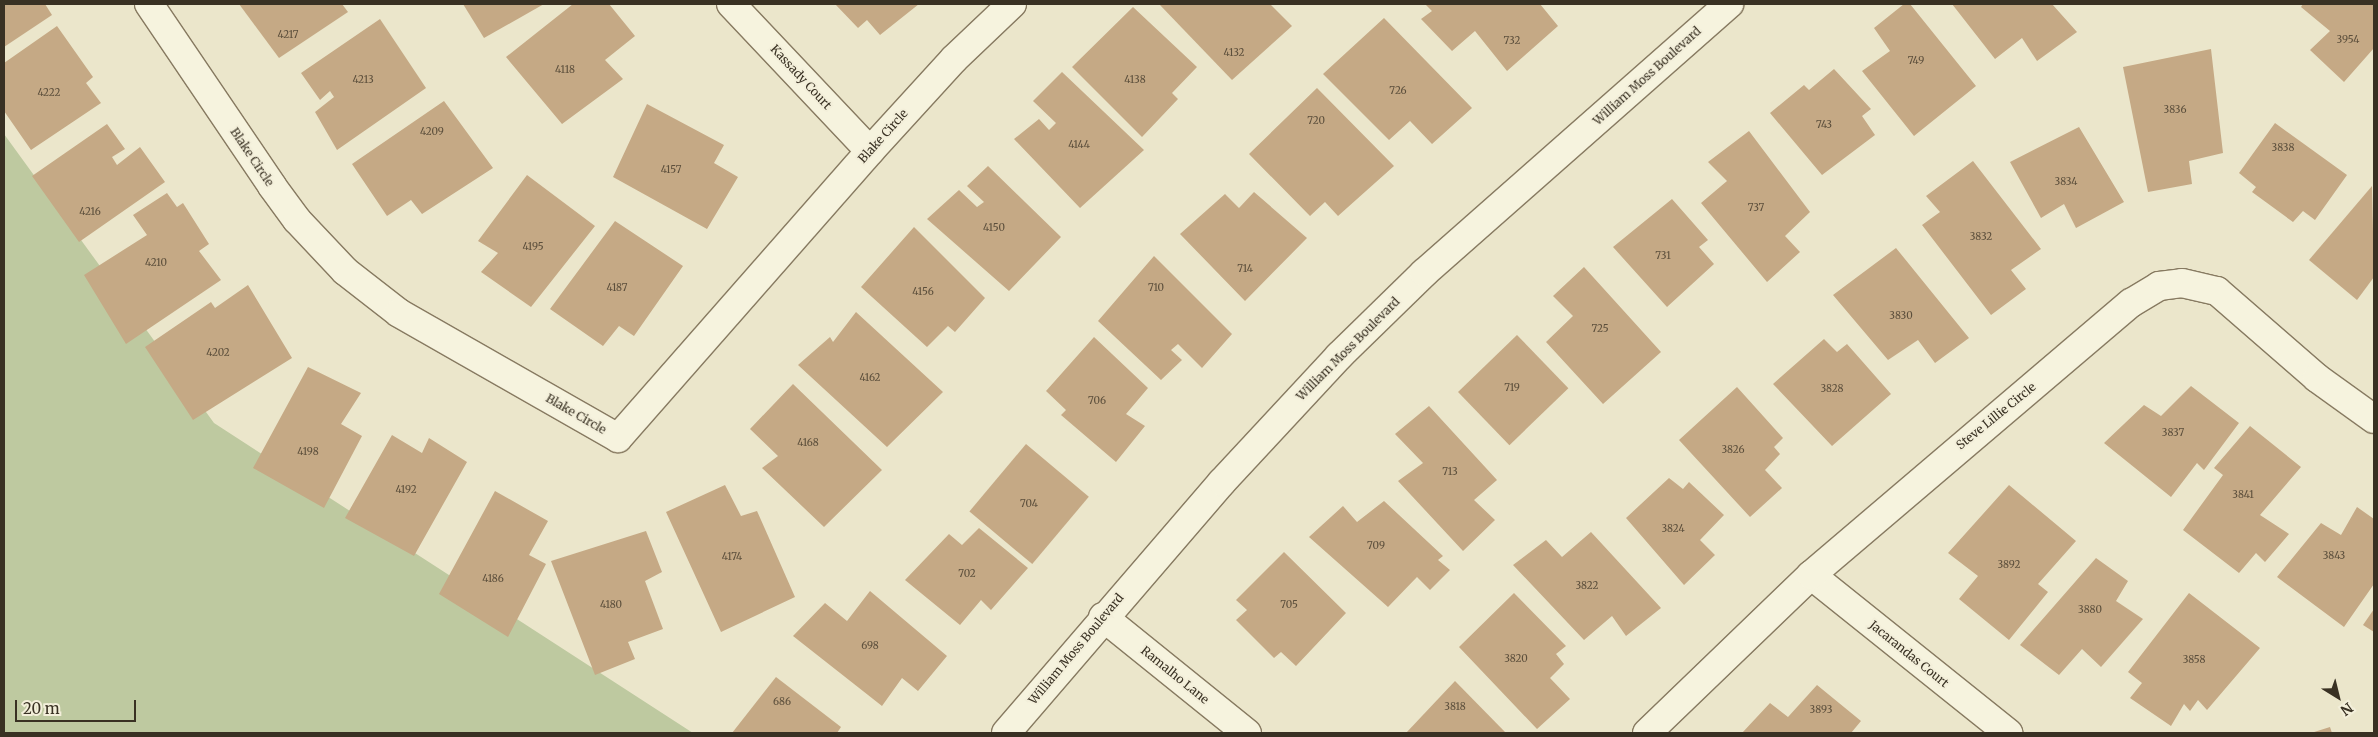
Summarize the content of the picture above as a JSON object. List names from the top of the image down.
{
  "streets": {
    "street": [
      "William Moss Boulevard",
      "Kassady Court",
      "Blake Circle",
      "Steve Lillie Circle",
      "Jacarandas Court",
      "Ramalho Lane"
    ]
  },
  "crossings": [
    ["William Moss Boulevard", "Ramalho Lane"],
    ["Kassady Court", "Blake Circle"],
    ["Steve Lillie Circle", "Jacarandas Court"]
  ],
  "house_numbers": [
    "4217",
    "3954",
    "732",
    "4132",
    "749",
    "4118",
    "4213",
    "4138",
    "726",
    "4222",
    "3836",
    "720",
    "743",
    "4209",
    "4144",
    "3838",
    "4157",
    "3834",
    "737",
    "4216",
    "4150",
    "3832",
    "4195",
    "731",
    "4210",
    "714",
    "4187",
    "710",
    "4156",
    "3830",
    "725",
    "4202",
    "4162",
    "719",
    "3828",
    "706",
    "3837",
    "4168",
    "3826",
    "4198",
    "713",
    "4192",
    "3841",
    "704",
    "3824",
    "709",
    "3843",
    "4174",
    "3892",
    "702",
    "4186",
    "3822",
    "4180",
    "705",
    "3880",
    "698",
    "3820",
    "3858",
    "686",
    "3818",
    "3893"
  ],
  "scale_bar": "20 m",
  "north": "bottom right"
}
